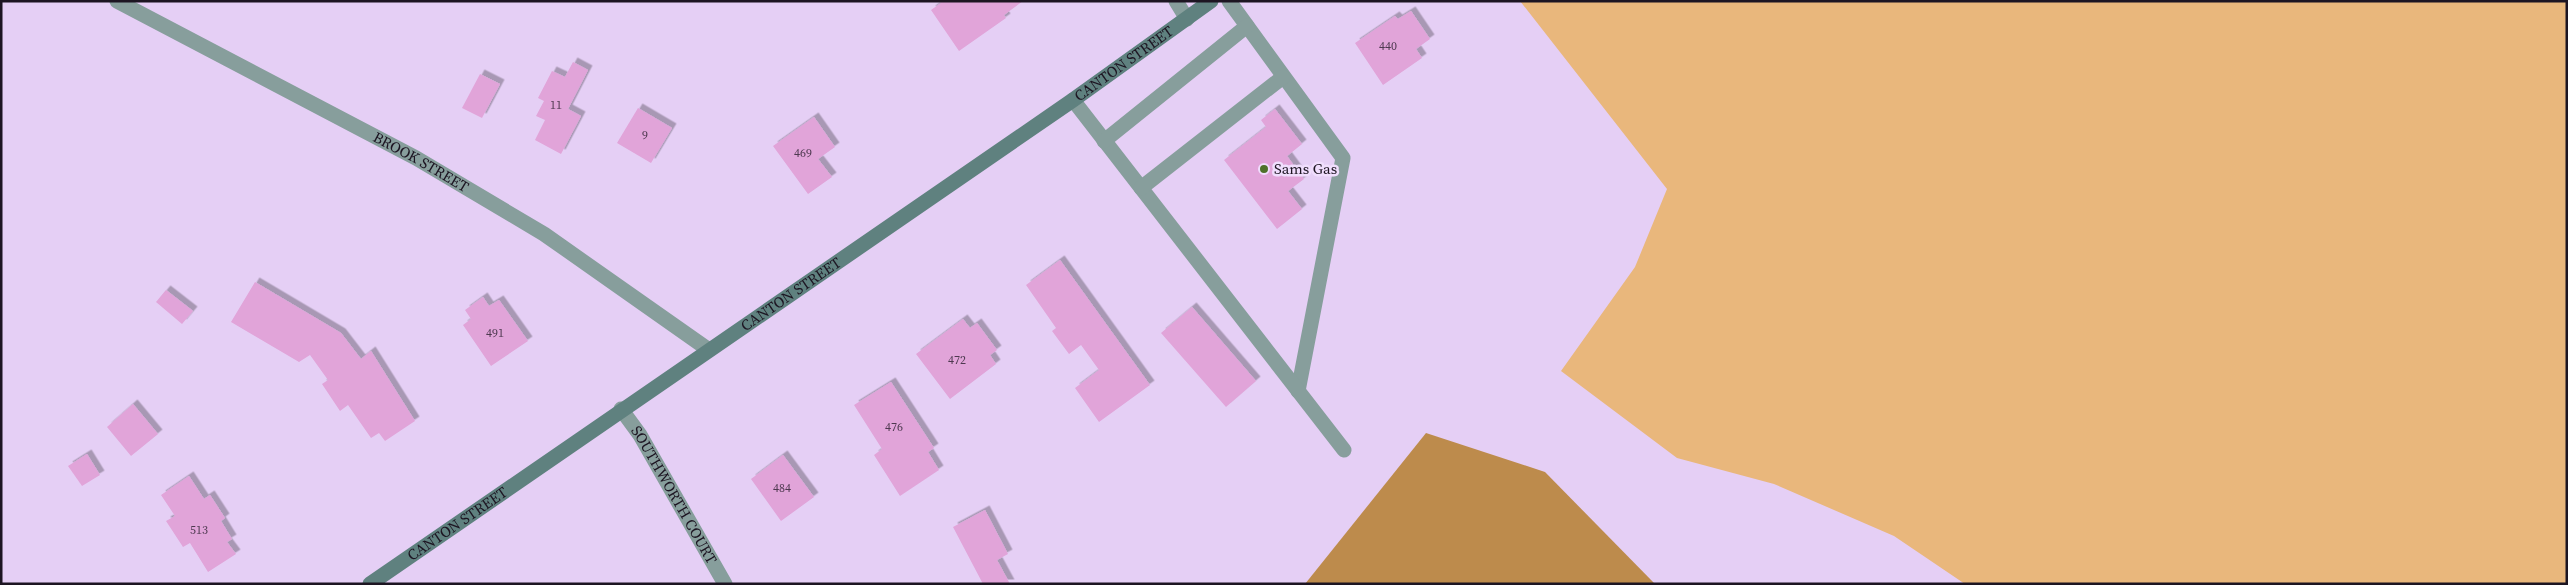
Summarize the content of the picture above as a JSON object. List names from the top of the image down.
{
  "streets": {
    "main road": ["CANTON STREET"],
    "street": ["BROOK STREET", "SOUTHWORTH COURT"]
  },
  "crossings": [
    ["CANTON STREET", "BROOK STREET"],
    ["CANTON STREET", "SOUTHWORTH COURT"]
  ],
  "places": ["Sams Gas"],
  "house_numbers": [
    "440",
    "11",
    "9",
    "469",
    "491",
    "472",
    "476",
    "484",
    "513"
  ]
}
